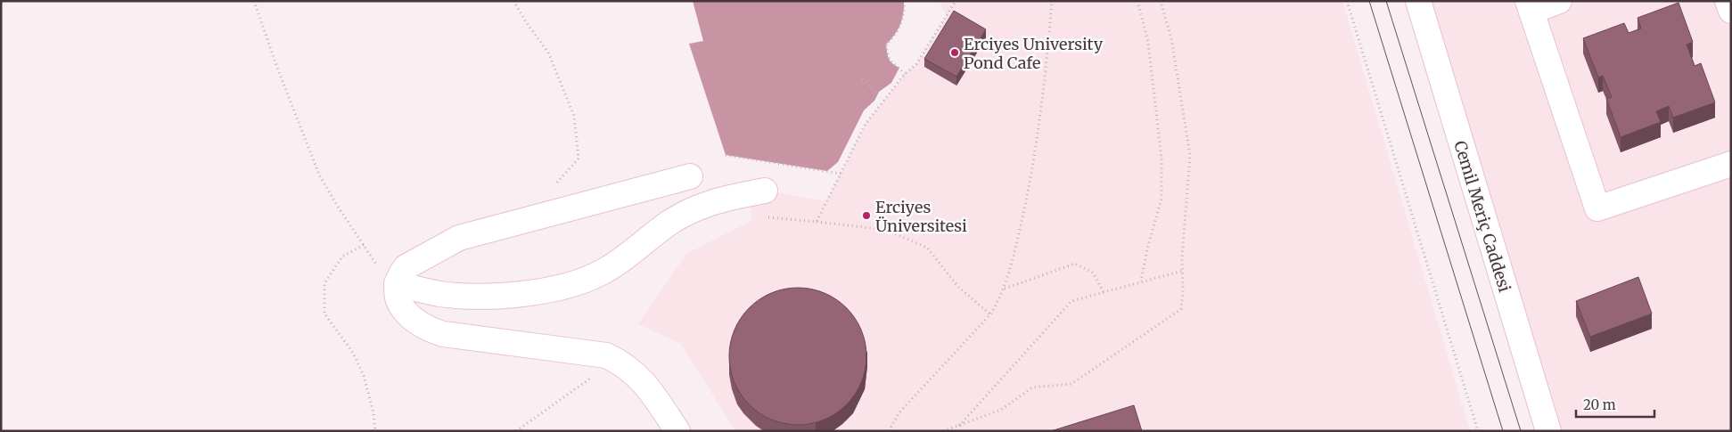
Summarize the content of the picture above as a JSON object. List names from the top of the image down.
{
  "streets": {
    "street": ["Cemil Meriç Caddesi"]
  },
  "places": ["Erciyes University Pond Cafe", "Erciyes Üniversitesi"],
  "scale_bar": "20 m"
}
